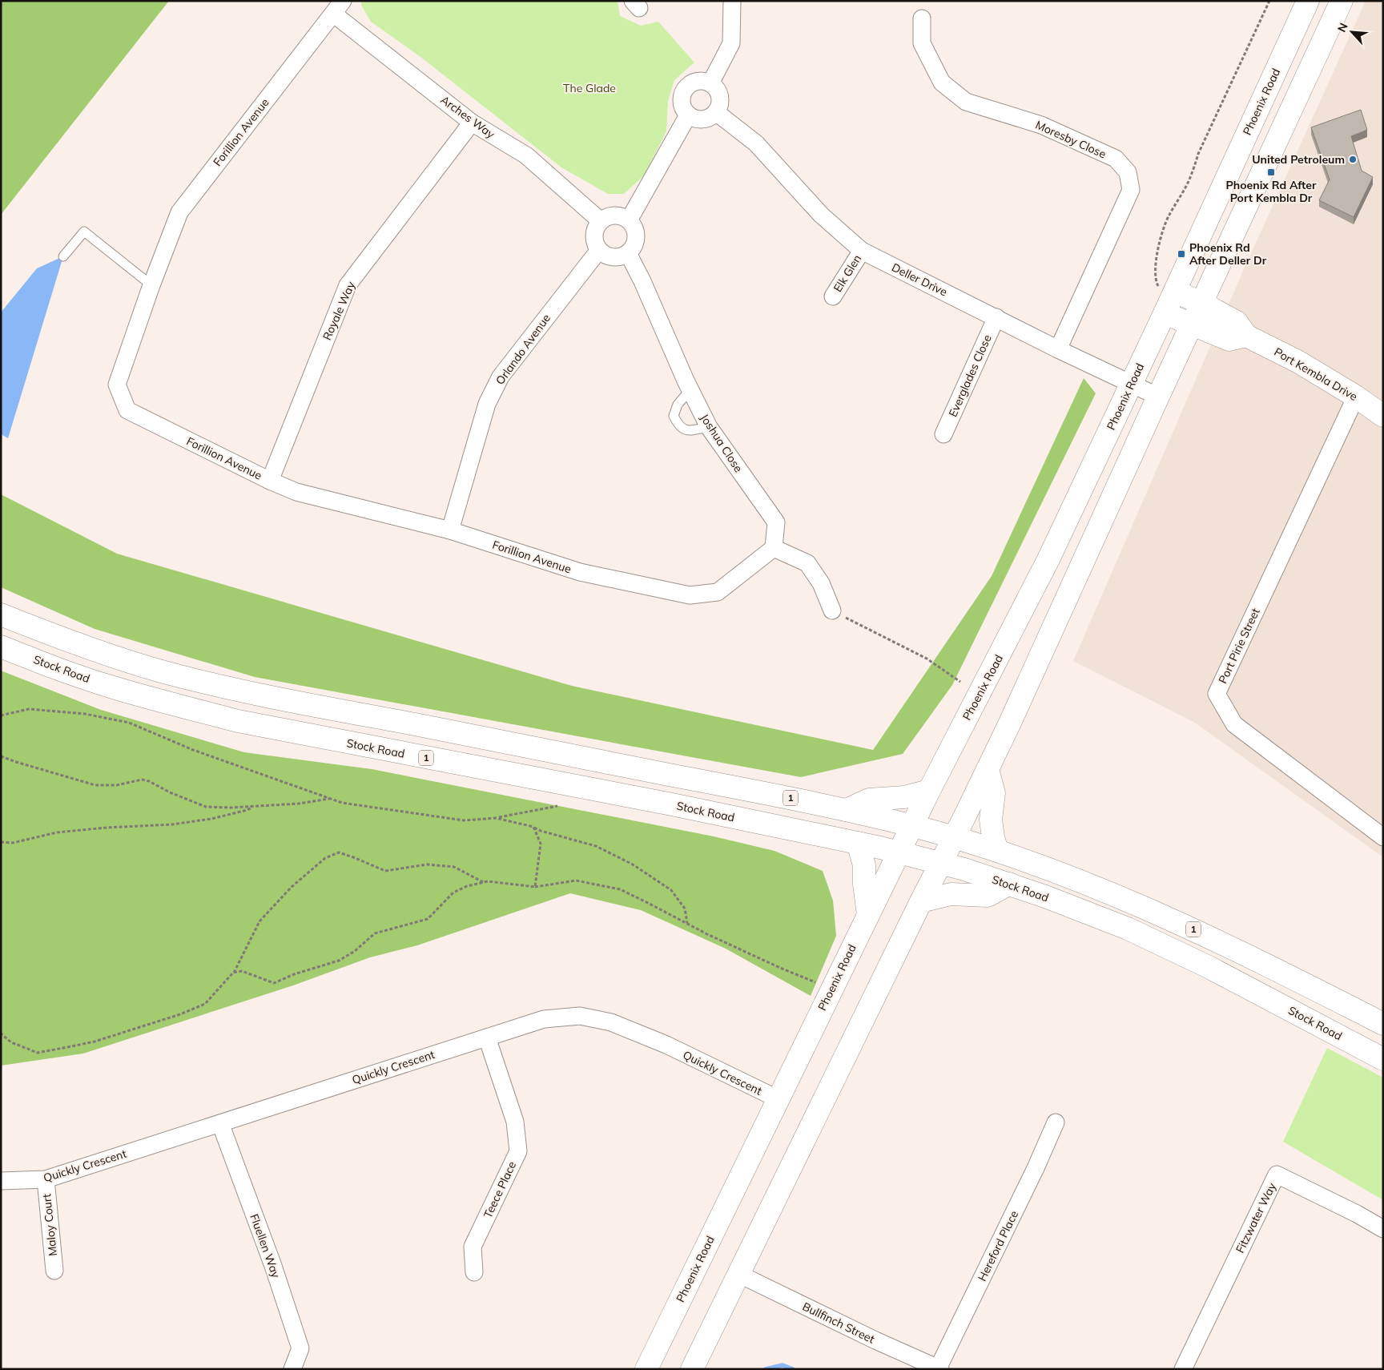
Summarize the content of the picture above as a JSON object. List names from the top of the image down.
{
  "streets": {
    "main road": [
      "Phoenix Road",
      "Port Kembla Drive",
      "Stock Road",
      "1"
    ],
    "street": [
      "Arches Way",
      "Forillion Avenue",
      "Moresby Close",
      "Elk Glen",
      "Deller Drive",
      "Royale Way",
      "Orlando Avenue",
      "Everglades Close",
      "Joshua Close",
      "Port Pirie Street",
      "Quickly Crescent",
      "Teece Place",
      "Fitzwater Way",
      "Maloy Court",
      "Fluellen Way",
      "Hereford Place",
      "Bullfinch Street"
    ]
  },
  "crossings": [
    ["Phoenix Road", "Deller Drive"],
    ["Phoenix Road", "Port Kembla Drive"],
    ["Phoenix Road", "Stock Road"],
    ["Phoenix Road", "1"],
    ["Phoenix Road", "Quickly Crescent"],
    ["Arches Way", "Forillion Avenue"],
    ["Arches Way", "Royale Way"],
    ["Arches Way", "Orlando Avenue"],
    ["Arches Way", "Joshua Close"],
    ["Forillion Avenue", "Royale Way"],
    ["Forillion Avenue", "Orlando Avenue"],
    ["Forillion Avenue", "Joshua Close"],
    ["Moresby Close", "Deller Drive"],
    ["Elk Glen", "Deller Drive"],
    ["Deller Drive", "Everglades Close"],
    ["Orlando Avenue", "Joshua Close"],
    ["Port Kembla Drive", "Port Pirie Street"],
    ["Quickly Crescent", "Teece Place"],
    ["Quickly Crescent", "Maloy Court"],
    ["Quickly Crescent", "Fluellen Way"],
    ["Hereford Place", "Bullfinch Street"]
  ],
  "parks": ["The Glade"],
  "places": {
    "other": ["United Petroleum"],
    "transit": ["Phoenix Rd After Port Kembla Dr", "Phoenix Rd After Deller Dr"]
  },
  "north": "top left"
}
